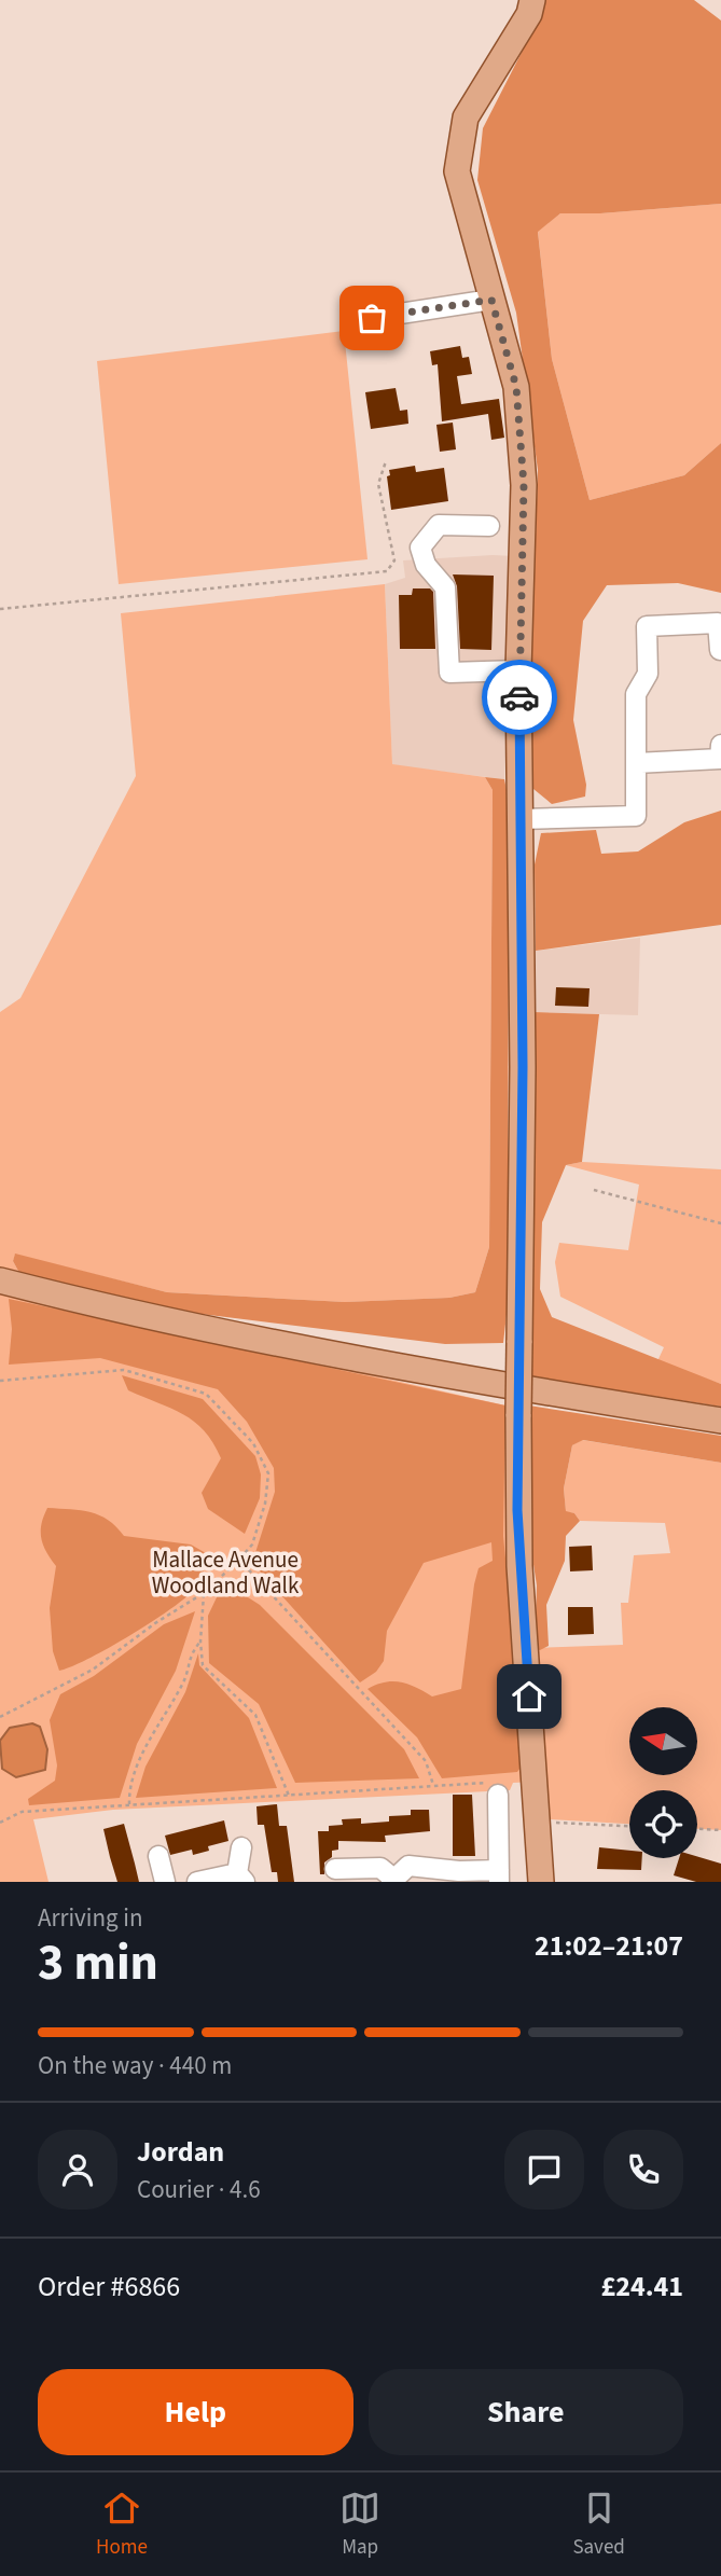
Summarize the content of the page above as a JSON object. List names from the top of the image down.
{
  "parks": ["Mallace Avenue Woodland Walk"],
  "north": "left",
  "page": {
    "heading": ["3 min", "Arriving in", "21:02–21:07"],
    "panel": [
      "Jordan",
      "Courier · 4.6",
      "Order #6866",
      "£24.41"
    ],
    "bar": "On the way · 440 m",
    "buttons": ["Help", "Share"],
    "tabs": ["Home", "Map", "Saved"]
  }
}
